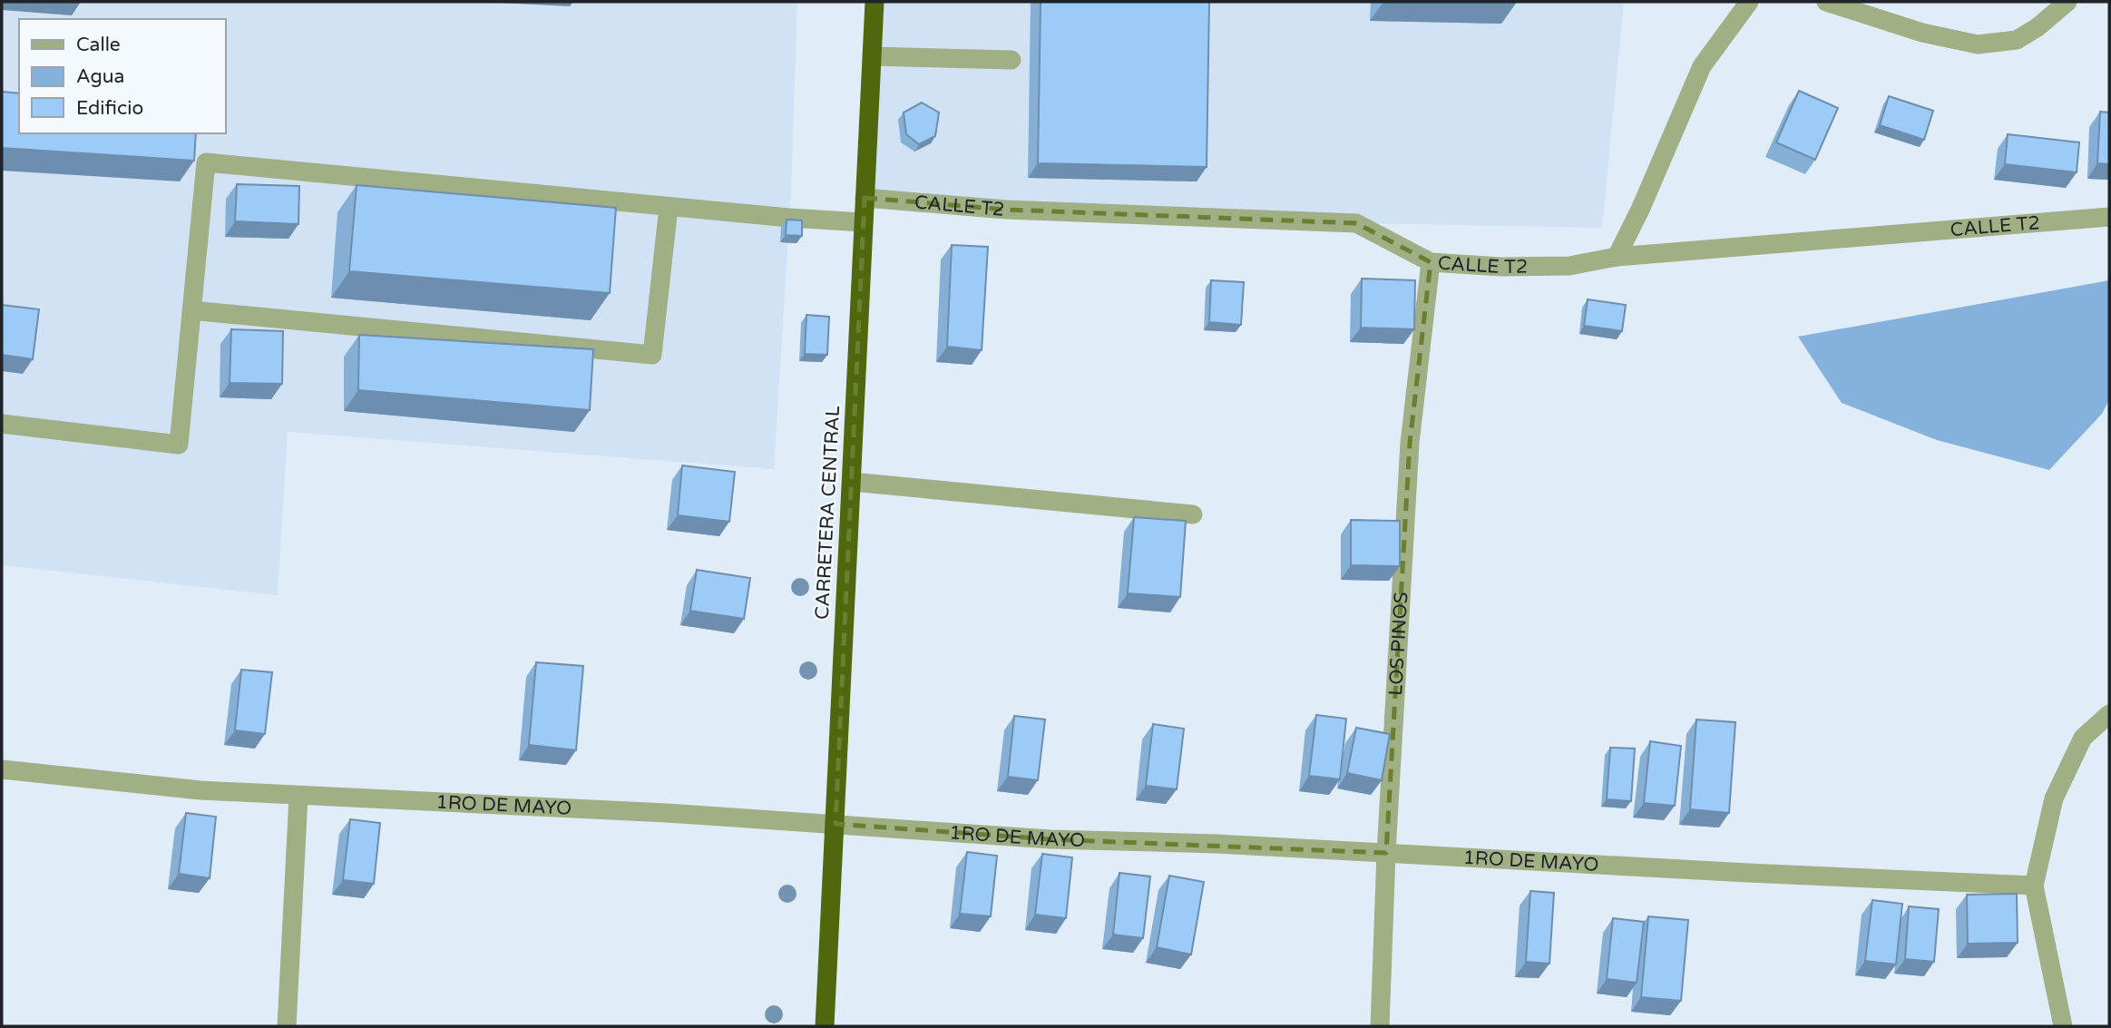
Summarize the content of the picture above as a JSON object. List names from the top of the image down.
{
  "streets": {
    "highway": ["CARRETERA CENTRAL"],
    "street": ["CALLE T2", "LOS PINOS", "1RO DE MAYO"]
  },
  "crossings": [
    ["CALLE T2", "CARRETERA CENTRAL"],
    ["CALLE T2", "LOS PINOS"],
    ["CARRETERA CENTRAL", "1RO DE MAYO"],
    ["LOS PINOS", "1RO DE MAYO"]
  ],
  "legend": ["Calle", "Agua", "Edificio"]
}
